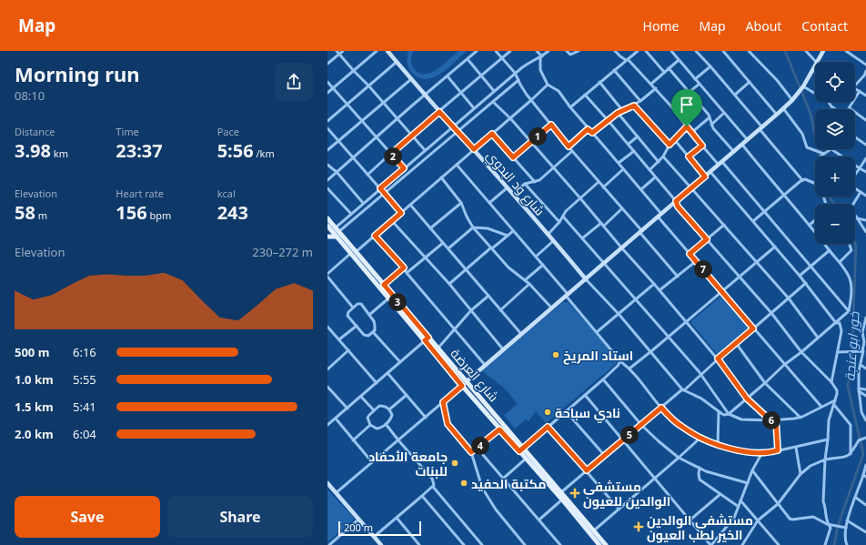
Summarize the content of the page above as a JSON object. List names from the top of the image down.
{
  "streets": {
    "main road": ["شارع العرضة"],
    "street": ["شارع ود البدوي"]
  },
  "water": ["خور ابو عنجة"],
  "places": {
    "other": [
      "استاد المريخ",
      "نادي سباحة",
      "جامعة الأحفاد للبنات",
      "مكتبة الحفيد"
    ],
    "health": ["مستشفى الوالدين للعيون", "مستشفى الوالدين الخير لطب العيون"]
  },
  "scale_bar": "200 m",
  "page": {
    "header": "Map",
    "nav": [
      "Home",
      "Map",
      "About",
      "Contact"
    ],
    "heading": ["Morning run", "08:10"],
    "map_buttons": ["+", "−"],
    "stats": [
      ["Distance", "3.98 km"],
      ["Time", "23:37"],
      ["Pace", "5:56 /km"],
      ["Elevation", "58 m"],
      ["Heart rate", "156 bpm"],
      ["kcal", "243"]
    ],
    "pins": [
      "1",
      "2",
      "7",
      "3",
      "6",
      "5",
      "4"
    ],
    "chart": ["Elevation", "230–272 m"],
    "list": [
      {
        "name": "500 m",
        "note": "6:16"
      },
      {
        "name": "1.0 km",
        "note": "5:55"
      },
      {
        "name": "1.5 km",
        "note": "5:41"
      },
      {
        "name": "2.0 km",
        "note": "6:04"
      }
    ],
    "buttons": ["Save", "Share"],
    "scale": "200 m"
  }
}
